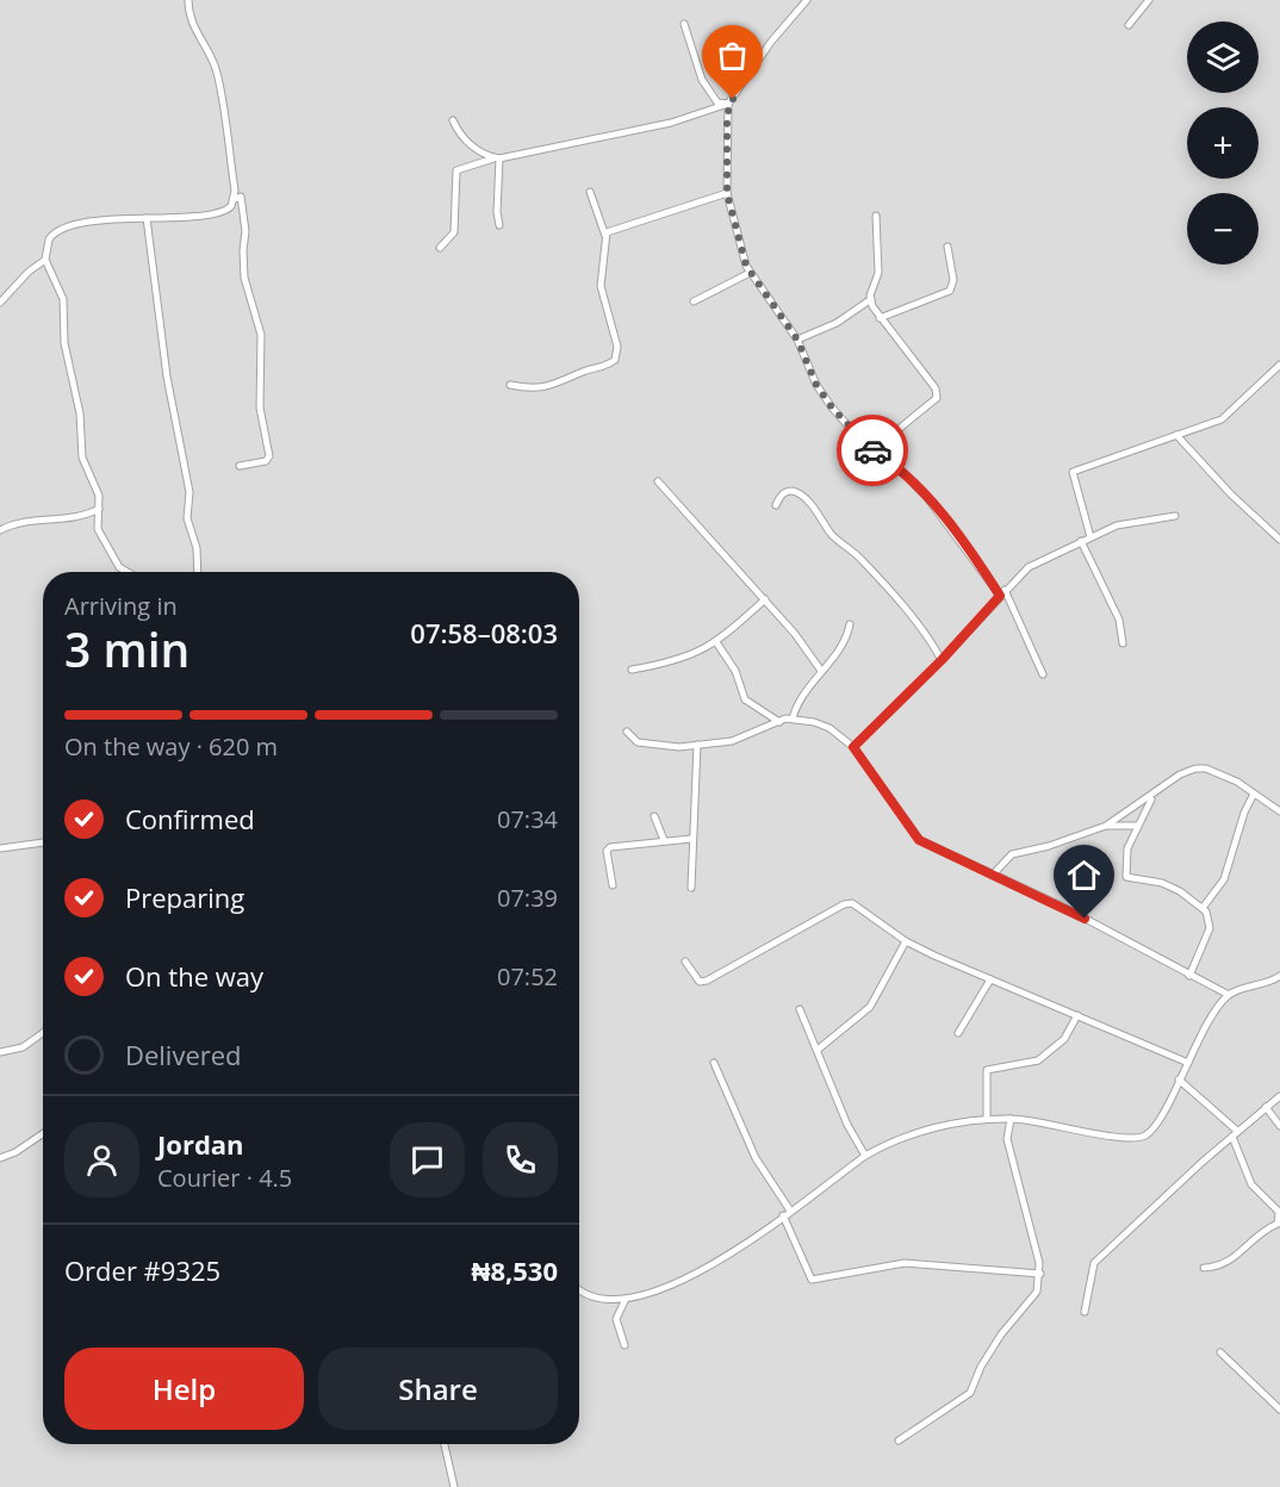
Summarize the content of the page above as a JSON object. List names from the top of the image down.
{
  "page": {
    "map_buttons": ["+", "−"],
    "heading": ["3 min", "Arriving in", "07:58–08:03"],
    "panel": [
      "Jordan",
      "Courier · 4.5",
      "Order #9325",
      "₦8,530"
    ],
    "bar": "On the way · 620 m",
    "list": [
      ["Confirmed", "07:34"],
      ["Preparing", "07:39"],
      ["On the way", "07:52"],
      "Delivered"
    ],
    "buttons": ["Help", "Share"]
  }
}
